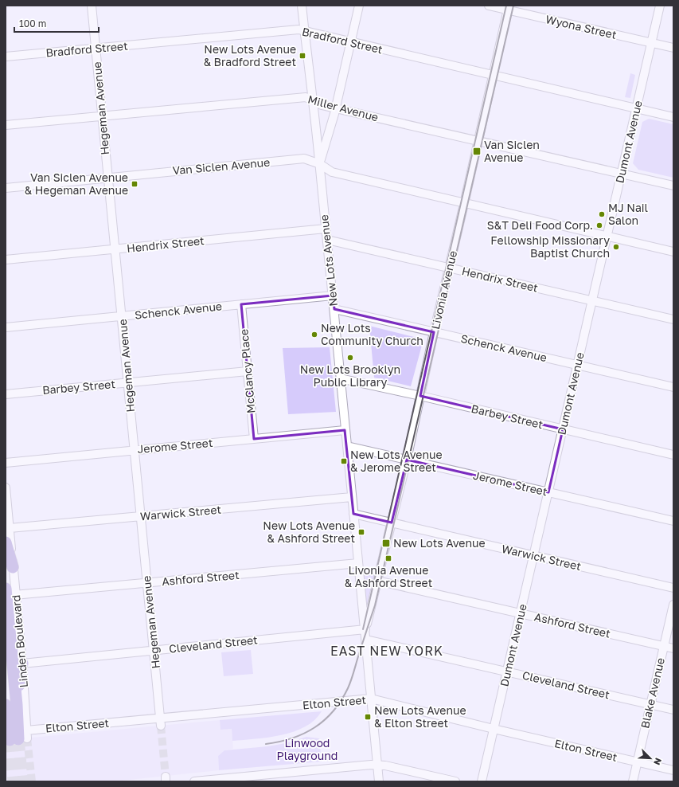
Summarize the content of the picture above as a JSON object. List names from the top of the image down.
{
  "streets": {
    "highway": ["Linden Boulevard"],
    "street": [
      "Wyona Street",
      "Bradford Street",
      "Hegeman Avenue",
      "Miller Avenue",
      "Dumont Avenue",
      "Van Siclen Avenue",
      "Hendrix Street",
      "New Lots Avenue",
      "Livonia Avenue",
      "Schenck Avenue",
      "McClancy Place",
      "Barbey Street",
      "Jerome Street",
      "Warwick Street",
      "Ashford Street",
      "Cleveland Street",
      "Blake Avenue",
      "Elton Street"
    ]
  },
  "crossings": [
    ["Wyona Street", "Dumont Avenue"],
    ["Wyona Street", "Livonia Avenue"],
    ["Bradford Street", "Hegeman Avenue"],
    ["Bradford Street", "Dumont Avenue"],
    ["Bradford Street", "New Lots Avenue"],
    ["Bradford Street", "Livonia Avenue"],
    ["Hegeman Avenue", "Miller Avenue"],
    ["Hegeman Avenue", "Van Siclen Avenue"],
    ["Hegeman Avenue", "Hendrix Street"],
    ["Hegeman Avenue", "Schenck Avenue"],
    ["Hegeman Avenue", "Barbey Street"],
    ["Hegeman Avenue", "Jerome Street"],
    ["Hegeman Avenue", "Warwick Street"],
    ["Hegeman Avenue", "Ashford Street"],
    ["Hegeman Avenue", "Cleveland Street"],
    ["Hegeman Avenue", "Elton Street"],
    ["Miller Avenue", "Dumont Avenue"],
    ["Miller Avenue", "New Lots Avenue"],
    ["Miller Avenue", "Livonia Avenue"],
    ["Dumont Avenue", "Van Siclen Avenue"],
    ["Dumont Avenue", "Hendrix Street"],
    ["Dumont Avenue", "Schenck Avenue"],
    ["Dumont Avenue", "Barbey Street"],
    ["Dumont Avenue", "Jerome Street"],
    ["Dumont Avenue", "Warwick Street"],
    ["Dumont Avenue", "Ashford Street"],
    ["Dumont Avenue", "Cleveland Street"],
    ["Dumont Avenue", "Elton Street"],
    ["Van Siclen Avenue", "New Lots Avenue"],
    ["Van Siclen Avenue", "Livonia Avenue"],
    ["Hendrix Street", "New Lots Avenue"],
    ["Hendrix Street", "Livonia Avenue"],
    ["New Lots Avenue", "Livonia Avenue"],
    ["New Lots Avenue", "Schenck Avenue"],
    ["New Lots Avenue", "Barbey Street"],
    ["New Lots Avenue", "Jerome Street"],
    ["New Lots Avenue", "Warwick Street"],
    ["New Lots Avenue", "Ashford Street"],
    ["New Lots Avenue", "Cleveland Street"],
    ["New Lots Avenue", "Elton Street"],
    ["Livonia Avenue", "Schenck Avenue"],
    ["Livonia Avenue", "Barbey Street"],
    ["Livonia Avenue", "Jerome Street"],
    ["Livonia Avenue", "Warwick Street"],
    ["Livonia Avenue", "Ashford Street"],
    ["Livonia Avenue", "Cleveland Street"],
    ["Schenck Avenue", "McClancy Place"],
    ["McClancy Place", "Barbey Street"],
    ["McClancy Place", "Jerome Street"],
    ["Warwick Street", "Linden Boulevard"],
    ["Ashford Street", "Linden Boulevard"],
    ["Ashford Street", "Blake Avenue"],
    ["Linden Boulevard", "Cleveland Street"],
    ["Linden Boulevard", "Elton Street"],
    ["Cleveland Street", "Blake Avenue"],
    ["Blake Avenue", "Elton Street"]
  ],
  "districts": ["EAST NEW YORK"],
  "parks": ["Linwood Playground"],
  "places": {
    "transit": [
      "New Lots Avenue & Bradford Street",
      "Van Siclen Avenue",
      "Van Siclen Avenue & Hegeman Avenue",
      "New Lots Avenue & Jerome Street",
      "New Lots Avenue & Ashford Street",
      "New Lots Avenue",
      "Livonia Avenue & Ashford Street",
      "New Lots Avenue & Elton Street"
    ],
    "other": [
      "MJ Nail Salon",
      "S&T Deli Food Corp.",
      "Fellowship Missionary Baptist Church",
      "New Lots Community Church",
      "New Lots Brooklyn Public Library"
    ]
  },
  "scale_bar": "100 m",
  "north": "bottom right"
}
